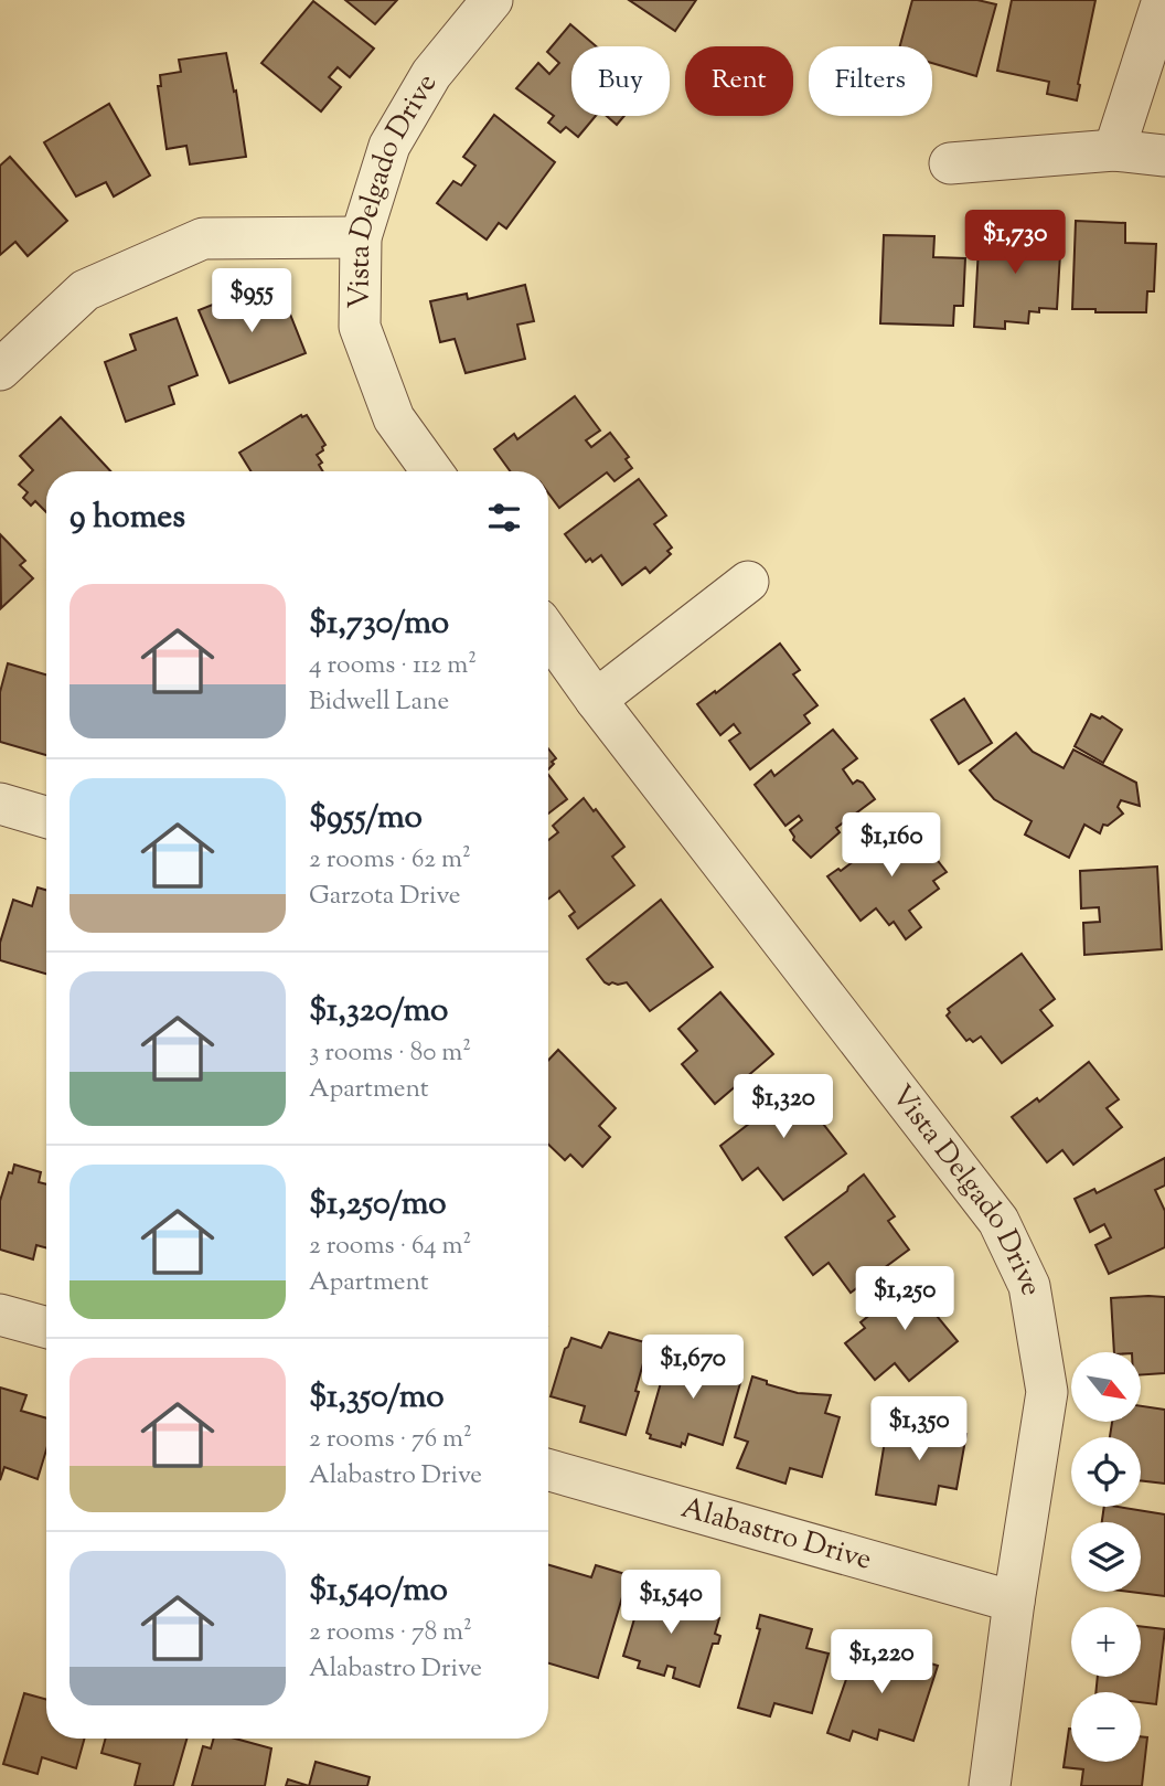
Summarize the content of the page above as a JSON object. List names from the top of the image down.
{
  "streets": {
    "street": ["Vista Delgado Drive", "Alabastro Drive"]
  },
  "crossings": [
    ["Vista Delgado Drive", "Alabastro Drive"]
  ],
  "north": "bottom right",
  "page": {
    "chip": ["Buy", "Rent", "Filters"],
    "price": [
      "$1,730",
      "$955",
      "$1,160",
      "$1,320",
      "$1,250",
      "$1,670",
      "$1,350",
      "$1,540",
      "$1,220"
    ],
    "heading": "9 homes",
    "list": [
      {
        "name": "$1,730/mo",
        "note": "4 rooms · 112 m² · Bidwell Lane"
      },
      {
        "name": "$955/mo",
        "note": "2 rooms · 62 m² · Garzota Drive"
      },
      {
        "name": "$1,320/mo",
        "note": "3 rooms · 80 m² · Apartment"
      },
      {
        "name": "$1,250/mo",
        "note": "2 rooms · 64 m² · Apartment"
      },
      {
        "name": "$1,350/mo",
        "note": "2 rooms · 76 m² · Alabastro Drive"
      },
      {
        "name": "$1,540/mo",
        "note": "2 rooms · 78 m² · Alabastro Drive"
      }
    ],
    "map_buttons": ["+", "−"]
  }
}
